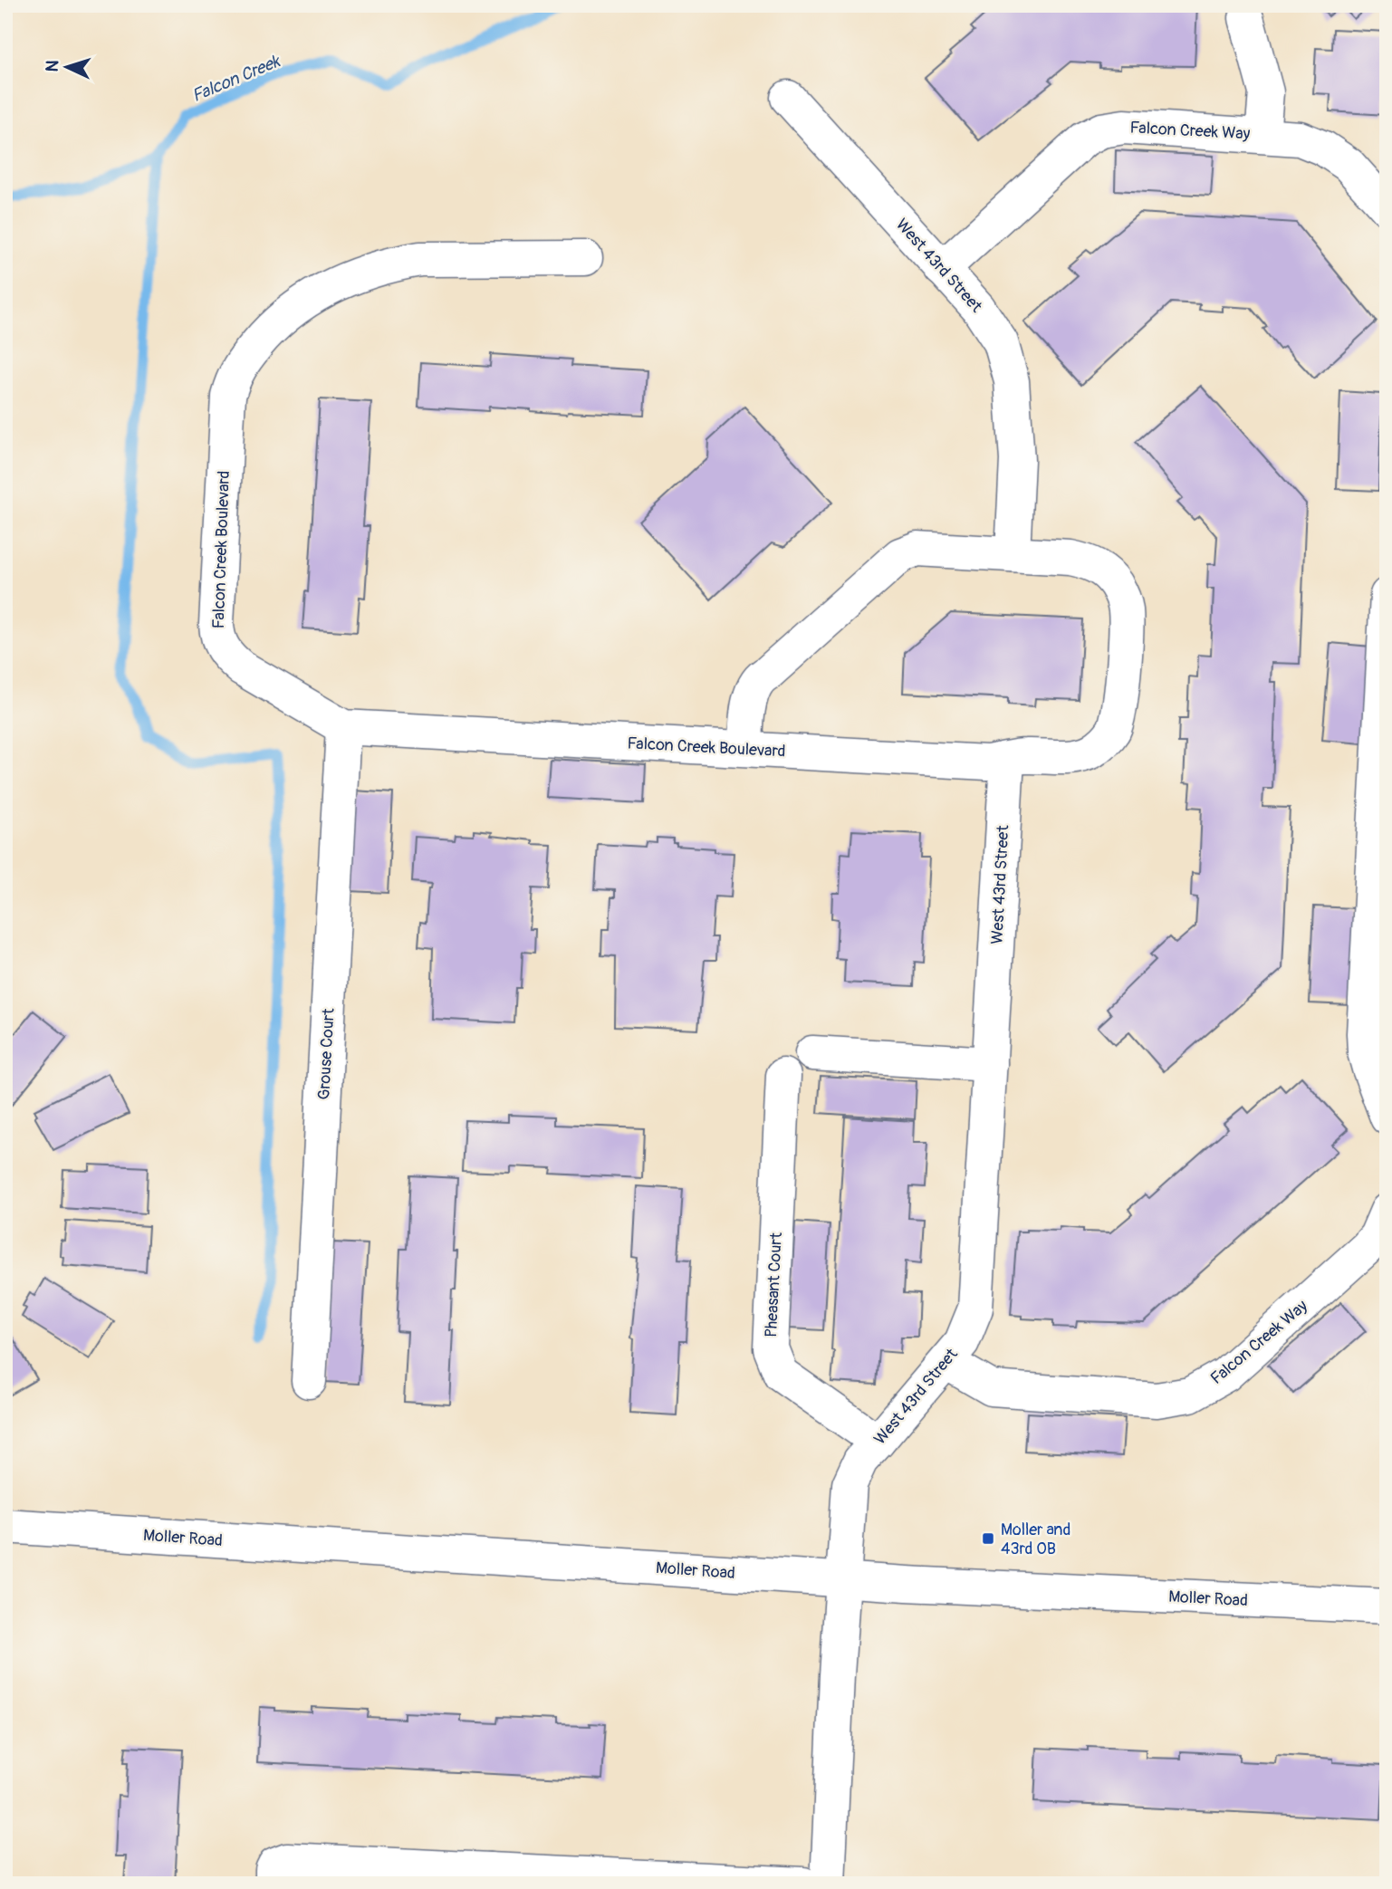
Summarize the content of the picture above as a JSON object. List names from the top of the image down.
{
  "streets": {
    "street": [
      "Falcon Creek Way",
      "West 43rd Street",
      "Falcon Creek Boulevard",
      "Grouse Court",
      "Pheasant Court",
      "Moller Road"
    ]
  },
  "crossings": [
    ["Falcon Creek Way", "West 43rd Street"],
    ["West 43rd Street", "Falcon Creek Boulevard"],
    ["West 43rd Street", "Pheasant Court"],
    ["West 43rd Street", "Moller Road"],
    ["Falcon Creek Boulevard", "Grouse Court"]
  ],
  "water": ["Falcon Creek"],
  "places": {
    "transit": ["Moller and 43rd OB"]
  },
  "north": "left"
}
